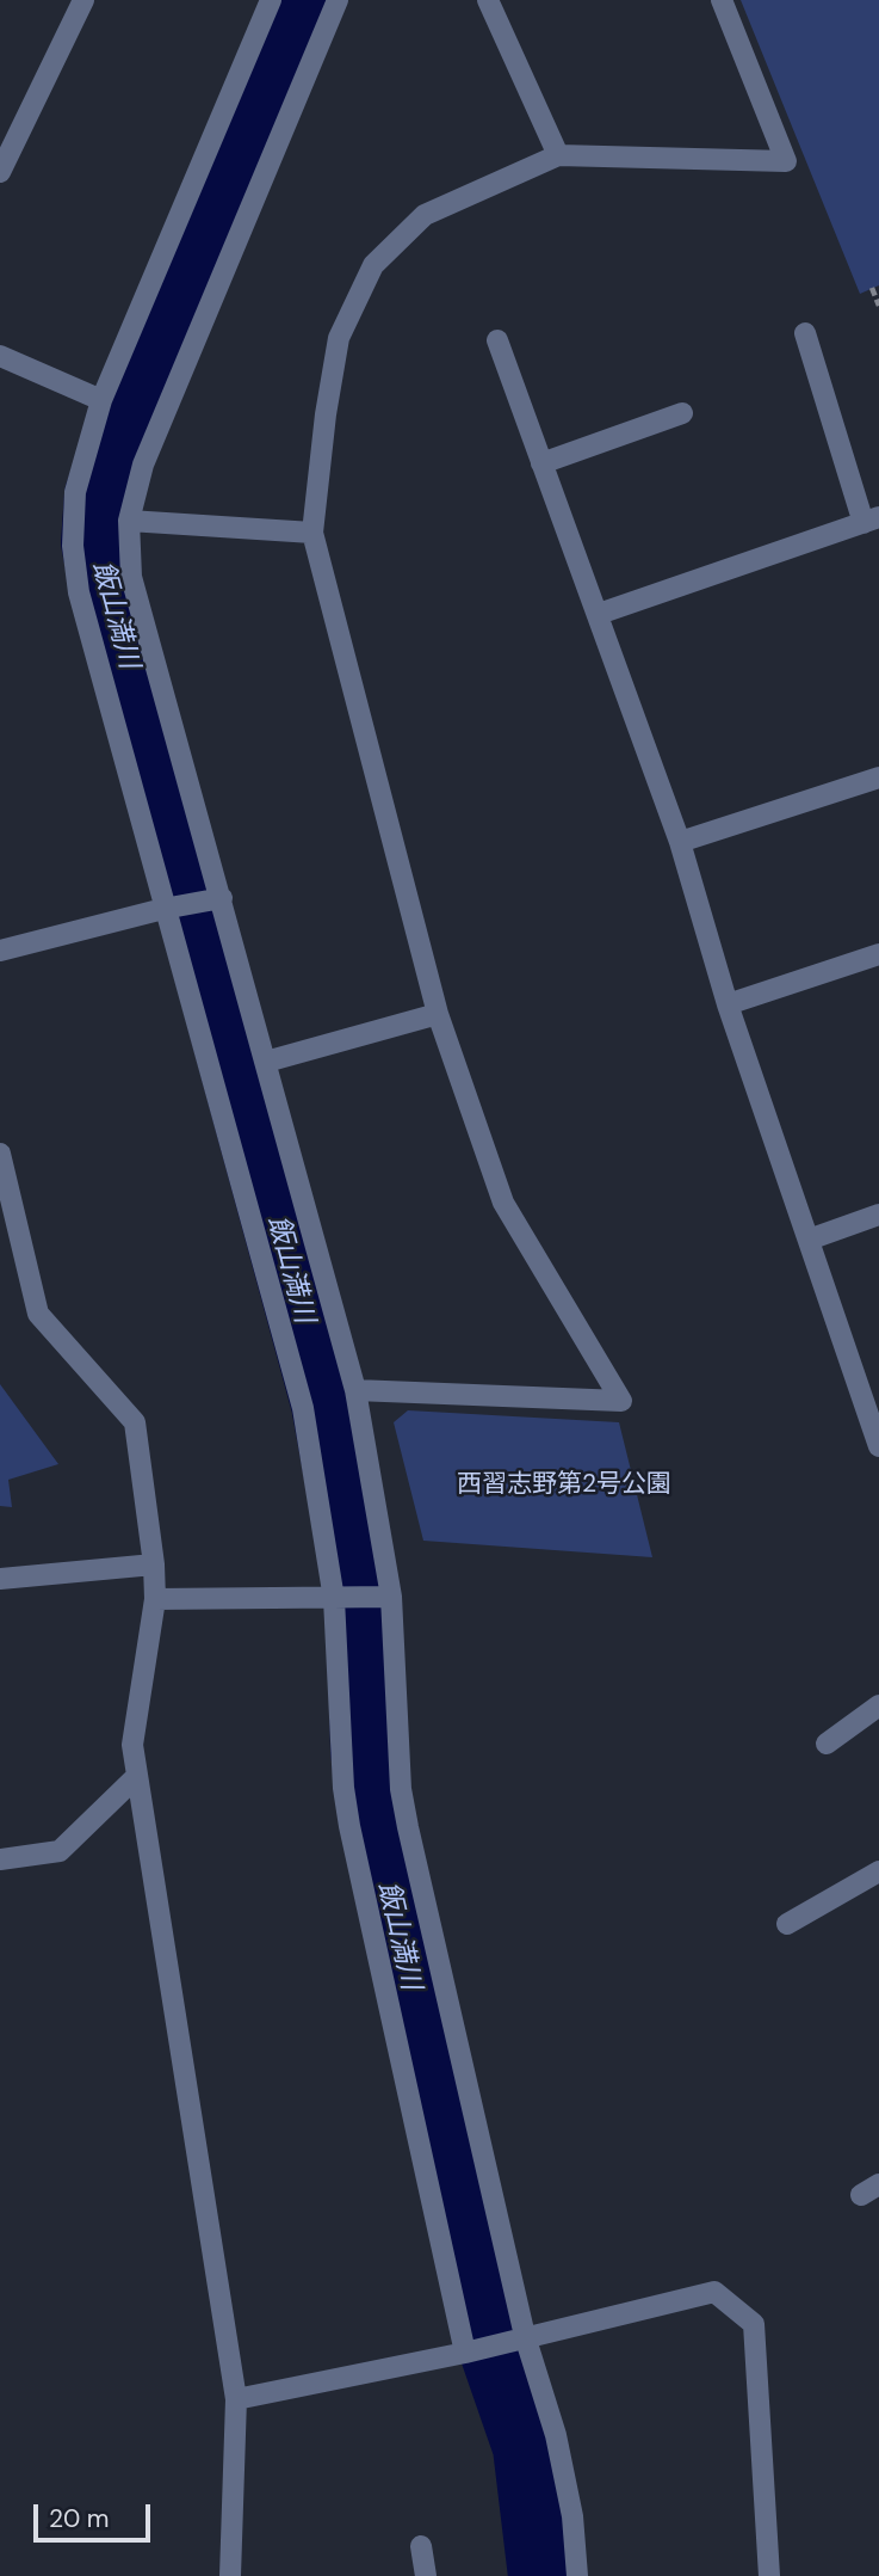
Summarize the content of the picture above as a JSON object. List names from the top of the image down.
{
  "water": ["飯山満川"],
  "parks": ["西習志野第2号公園"],
  "scale_bar": "20 m"
}
